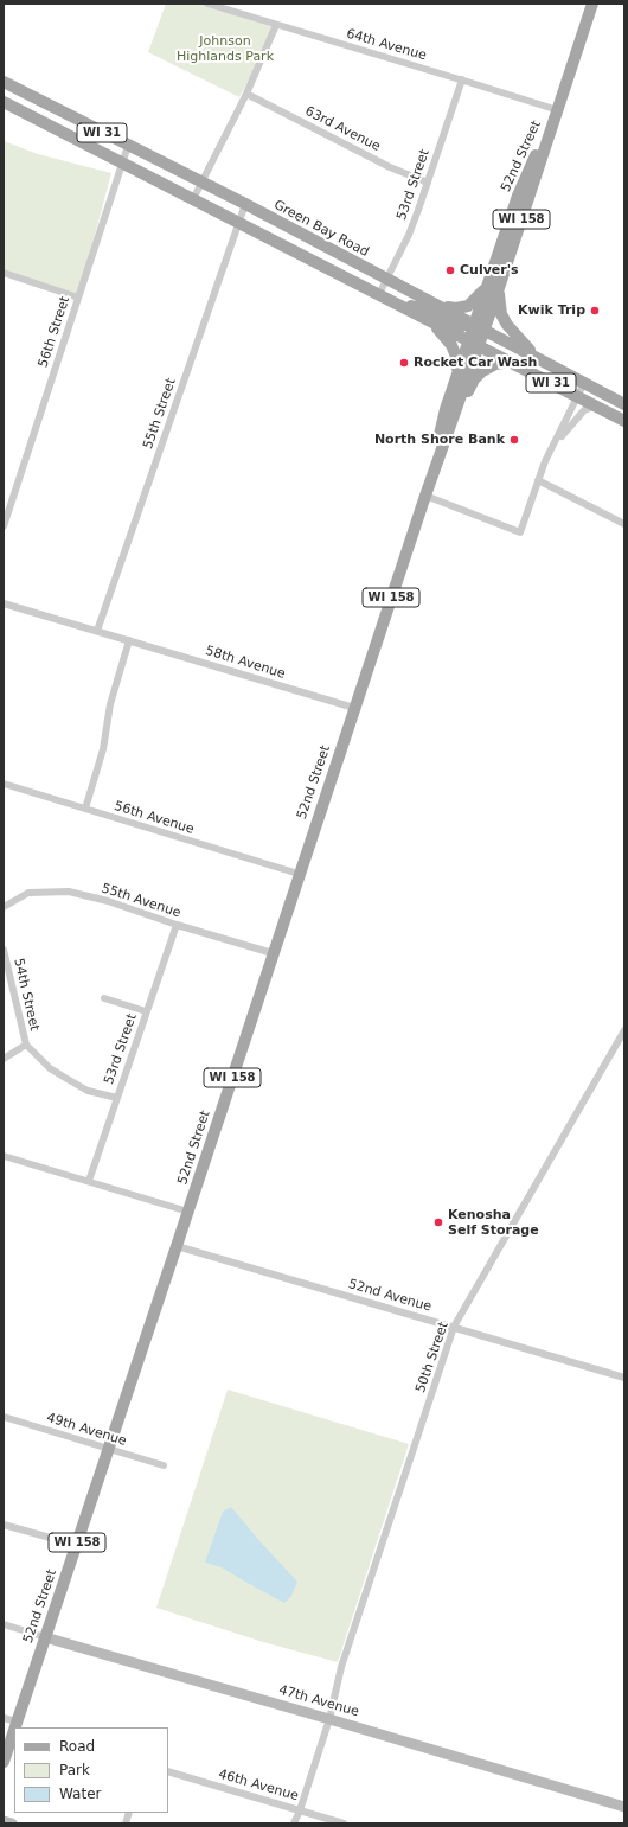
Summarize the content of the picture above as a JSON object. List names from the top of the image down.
{
  "streets": {
    "main road": [
      "WI 31",
      "52nd Street",
      "WI 158",
      "Green Bay Road"
    ],
    "street": [
      "64th Avenue",
      "63rd Avenue",
      "53rd Street",
      "56th Street",
      "55th Street",
      "58th Avenue",
      "56th Avenue",
      "55th Avenue",
      "54th Street",
      "52nd Avenue",
      "50th Street",
      "49th Avenue",
      "47th Avenue",
      "46th Avenue"
    ]
  },
  "crossings": [
    ["64th Avenue", "52nd Street"],
    ["64th Avenue", "53rd Street"],
    ["63rd Avenue", "53rd Street"],
    ["52nd Street", "Green Bay Road"],
    ["52nd Street", "58th Avenue"],
    ["52nd Street", "56th Avenue"],
    ["52nd Street", "55th Avenue"],
    ["52nd Street", "52nd Avenue"],
    ["52nd Street", "49th Avenue"],
    ["52nd Street", "47th Avenue"],
    ["53rd Street", "Green Bay Road"],
    ["53rd Street", "55th Avenue"],
    ["Green Bay Road", "56th Street"],
    ["Green Bay Road", "55th Street"],
    ["55th Street", "58th Avenue"],
    ["52nd Avenue", "50th Street"],
    ["50th Street", "47th Avenue"]
  ],
  "parks": ["Johnson Highlands Park"],
  "places": [
    "Culver's",
    "Kwik Trip",
    "Rocket Car Wash",
    "North Shore Bank",
    "Kenosha Self Storage"
  ],
  "legend": ["Road", "Park", "Water"]
}
